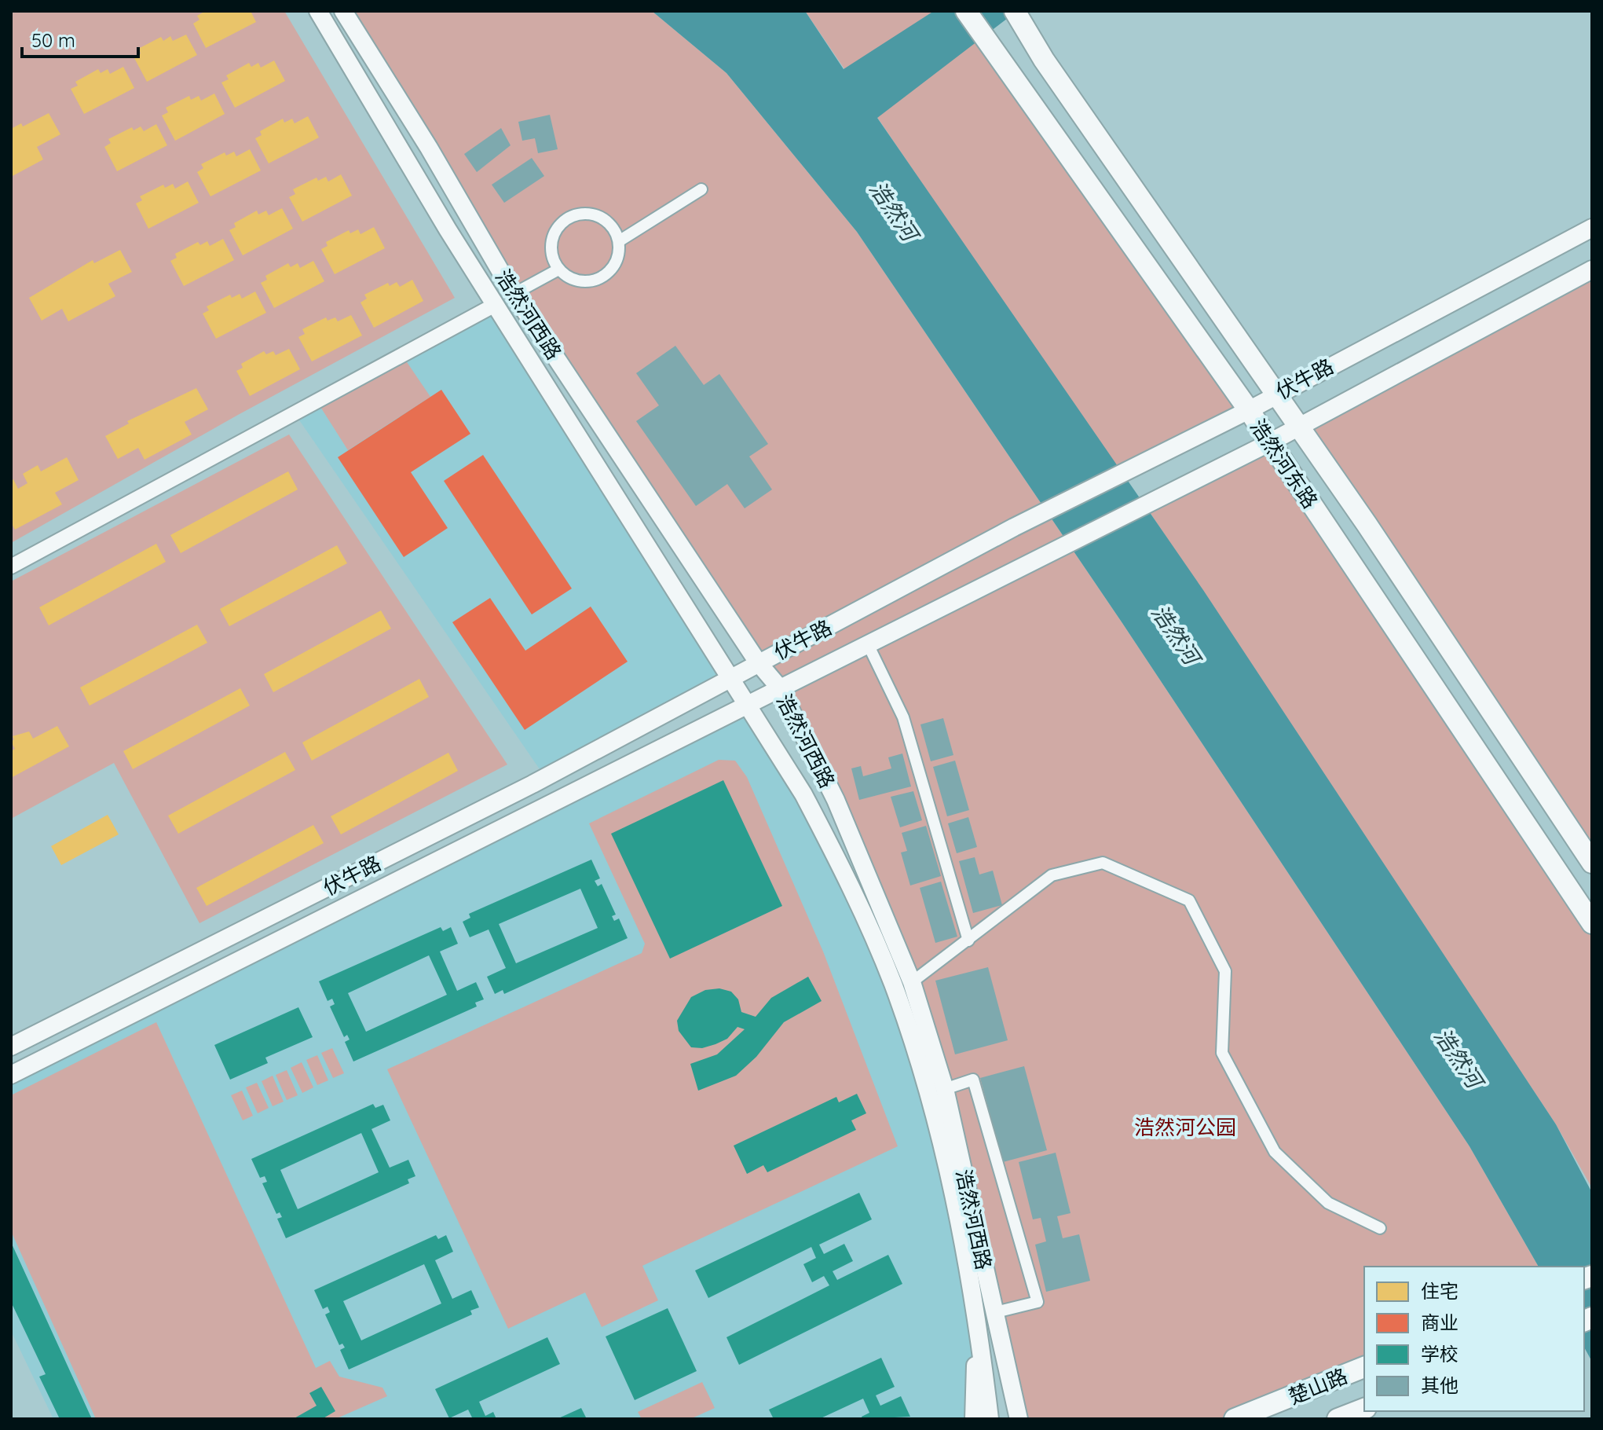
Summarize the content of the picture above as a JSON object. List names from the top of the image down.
{
  "streets": {
    "main road": ["浩然河东路", "楚山路"],
    "street": ["浩然河西路", "伏牛路"]
  },
  "crossings": [
    ["浩然河西路", "伏牛路"],
    ["伏牛路", "浩然河东路"]
  ],
  "water": ["浩然河"],
  "parks": ["浩然河公园"],
  "legend": [
    "住宅",
    "商业",
    "学校",
    "其他"
  ],
  "scale_bar": "50 m"
}
